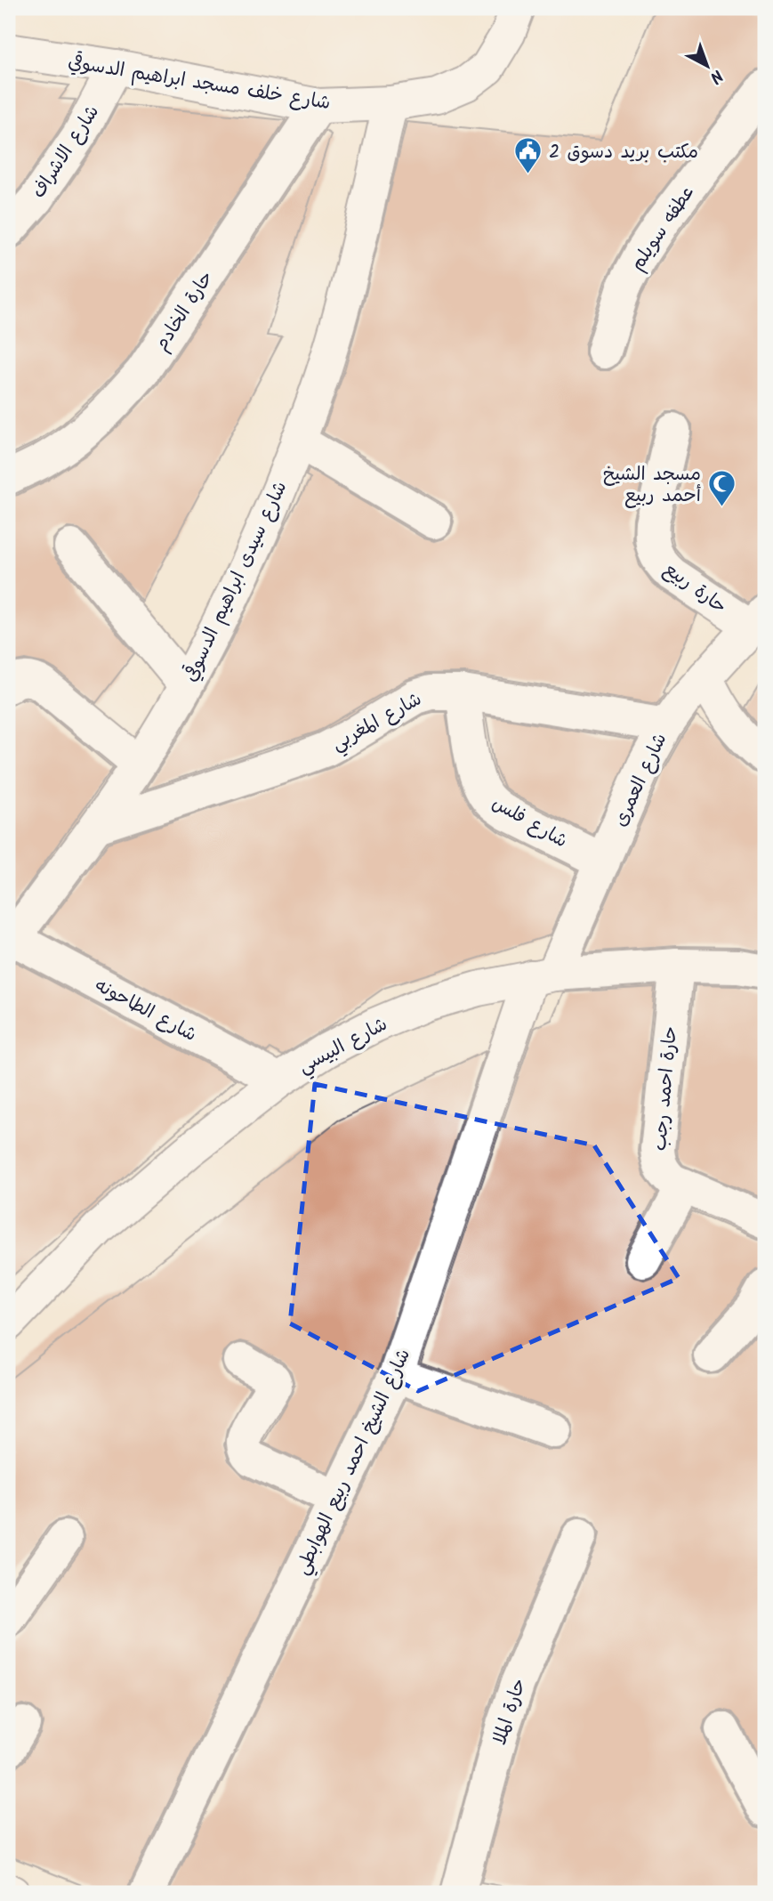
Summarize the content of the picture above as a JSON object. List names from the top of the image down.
{
  "streets": {
    "street": [
      "شارع خلف مسجد ابراهيم الدسوقي",
      "شارع الاشراف",
      "عطفه سويلم",
      "حارة الخادم",
      "شارع سيدى ابراهيم الدسوقي",
      "حارة ربيع",
      "شارع المغربي",
      "شارع العمرى",
      "شارع فلس",
      "شارع الطاحونه",
      "شارع البيسي",
      "حارة احمد رجب",
      "شارع الشيخ احمد ربيع الهوابطي",
      "حارة الملا"
    ]
  },
  "crossings": [
    ["شارع خلف مسجد ابراهيم الدسوقي", "شارع الاشراف"],
    ["شارع خلف مسجد ابراهيم الدسوقي", "حارة الخادم"],
    ["شارع خلف مسجد ابراهيم الدسوقي", "شارع سيدى ابراهيم الدسوقي"],
    ["شارع سيدى ابراهيم الدسوقي", "شارع المغربي"],
    ["شارع سيدى ابراهيم الدسوقي", "شارع الطاحونه"],
    ["حارة ربيع", "شارع العمرى"],
    ["شارع المغربي", "شارع العمرى"],
    ["شارع المغربي", "شارع فلس"],
    ["شارع العمرى", "شارع فلس"],
    ["شارع العمرى", "شارع البيسي"],
    ["شارع العمرى", "شارع الشيخ احمد ربيع الهوابطي"],
    ["شارع الطاحونه", "شارع البيسي"],
    ["شارع البيسي", "حارة احمد رجب"],
    ["شارع البيسي", "شارع الشيخ احمد ربيع الهوابطي"]
  ],
  "places": {
    "public building": ["مكتب بريد دسوق 2"],
    "mosque": ["مسجد الشيخ أحمد ربيع"]
  },
  "north": "bottom right"
}
